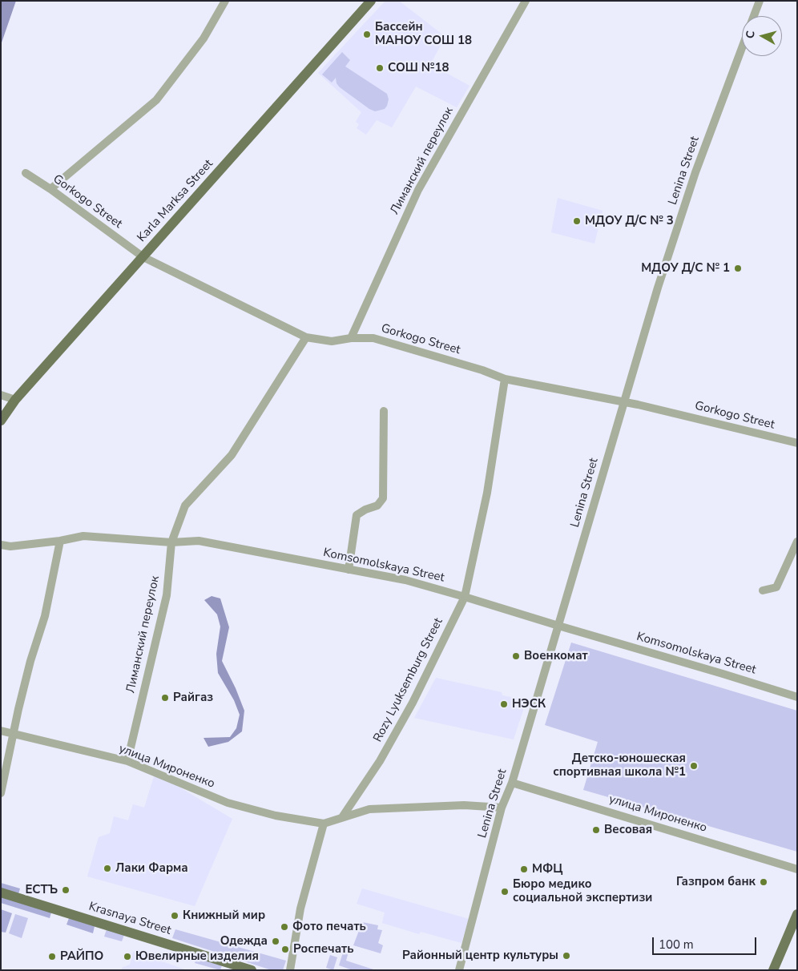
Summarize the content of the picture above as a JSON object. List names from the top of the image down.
{
  "streets": {
    "main road": ["Karla Marksa Street", "Krasnaya Street"],
    "street": [
      "Лиманский переулок",
      "Lenina Street",
      "Gorkogo Street",
      "Komsomolskaya Street",
      "Rozy Lyuksemburg Street",
      "улица Мироненко"
    ]
  },
  "crossings": [
    ["Лиманский переулок", "Gorkogo Street"],
    ["Лиманский переулок", "Komsomolskaya Street"],
    ["Лиманский переулок", "улица Мироненко"],
    ["Lenina Street", "Gorkogo Street"],
    ["Lenina Street", "Komsomolskaya Street"],
    ["Lenina Street", "улица Мироненко"],
    ["Karla Marksa Street", "Gorkogo Street"],
    ["Gorkogo Street", "Rozy Lyuksemburg Street"],
    ["Komsomolskaya Street", "Rozy Lyuksemburg Street"]
  ],
  "places": [
    "Бассейн МАНОУ СОШ 18",
    "СОШ №18",
    "МДОУ Д/С № 3",
    "МДОУ Д/С № 1",
    "Военкомат",
    "Райгаз",
    "НЭСК",
    "Детско-юношеская спортивная школа №1",
    "Весовая",
    "Лаки Фарма",
    "МФЦ",
    "Газпром банк",
    "ЕСТЪ",
    "Бюро медико социальной экспертизи",
    "Книжный мир",
    "Фото печать",
    "Одежда",
    "Роспечать",
    "Районный центр культуры",
    "РАЙПО",
    "Ювелирные изделия"
  ],
  "scale_bar": "100 m",
  "north": "left"
}
